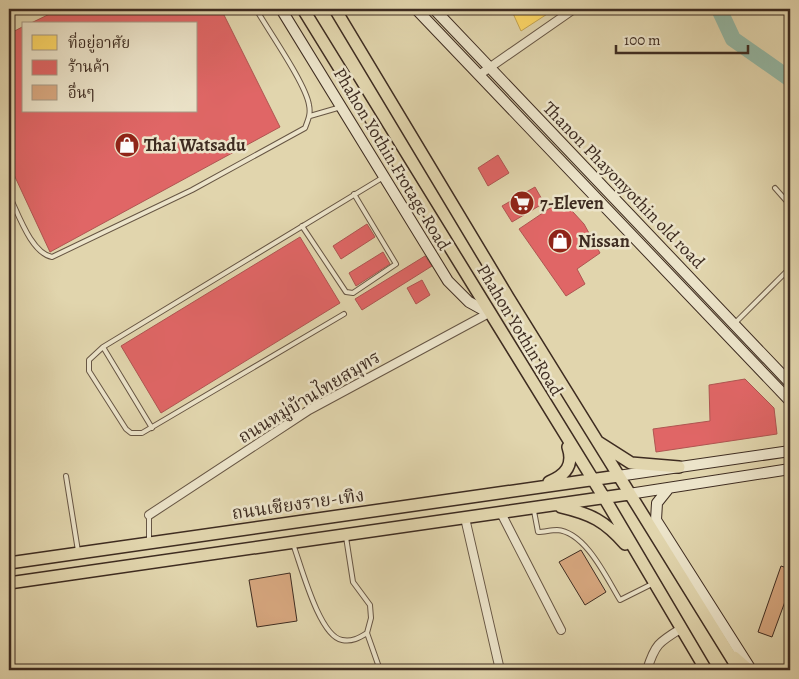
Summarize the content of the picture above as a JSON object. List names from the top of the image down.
{
  "streets": {
    "main road": [
      "Phahon Yothin Frotage Road",
      "Thanon Phayonyothin old road",
      "Phahon Yothin Road",
      "ถนนเชียงราย-เทิง"
    ],
    "street": ["ถนนหมู่บ้านไทยสมุทร"]
  },
  "crossings": [
    ["Phahon Yothin Frotage Road", "Phahon Yothin Road"],
    ["Phahon Yothin Frotage Road", "ถนนหมู่บ้านไทยสมุทร"],
    ["Phahon Yothin Road", "ถนนหมู่บ้านไทยสมุทร"],
    ["Phahon Yothin Road", "ถนนเชียงราย-เทิง"]
  ],
  "places": {
    "shop": ["Thai Watsadu", "Nissan"],
    "supermarket": ["7-Eleven"]
  },
  "legend": ["ที่อยู่อาศัย", "ร้านค้า", "อื่นๆ"],
  "scale_bar": "100 m"
}
